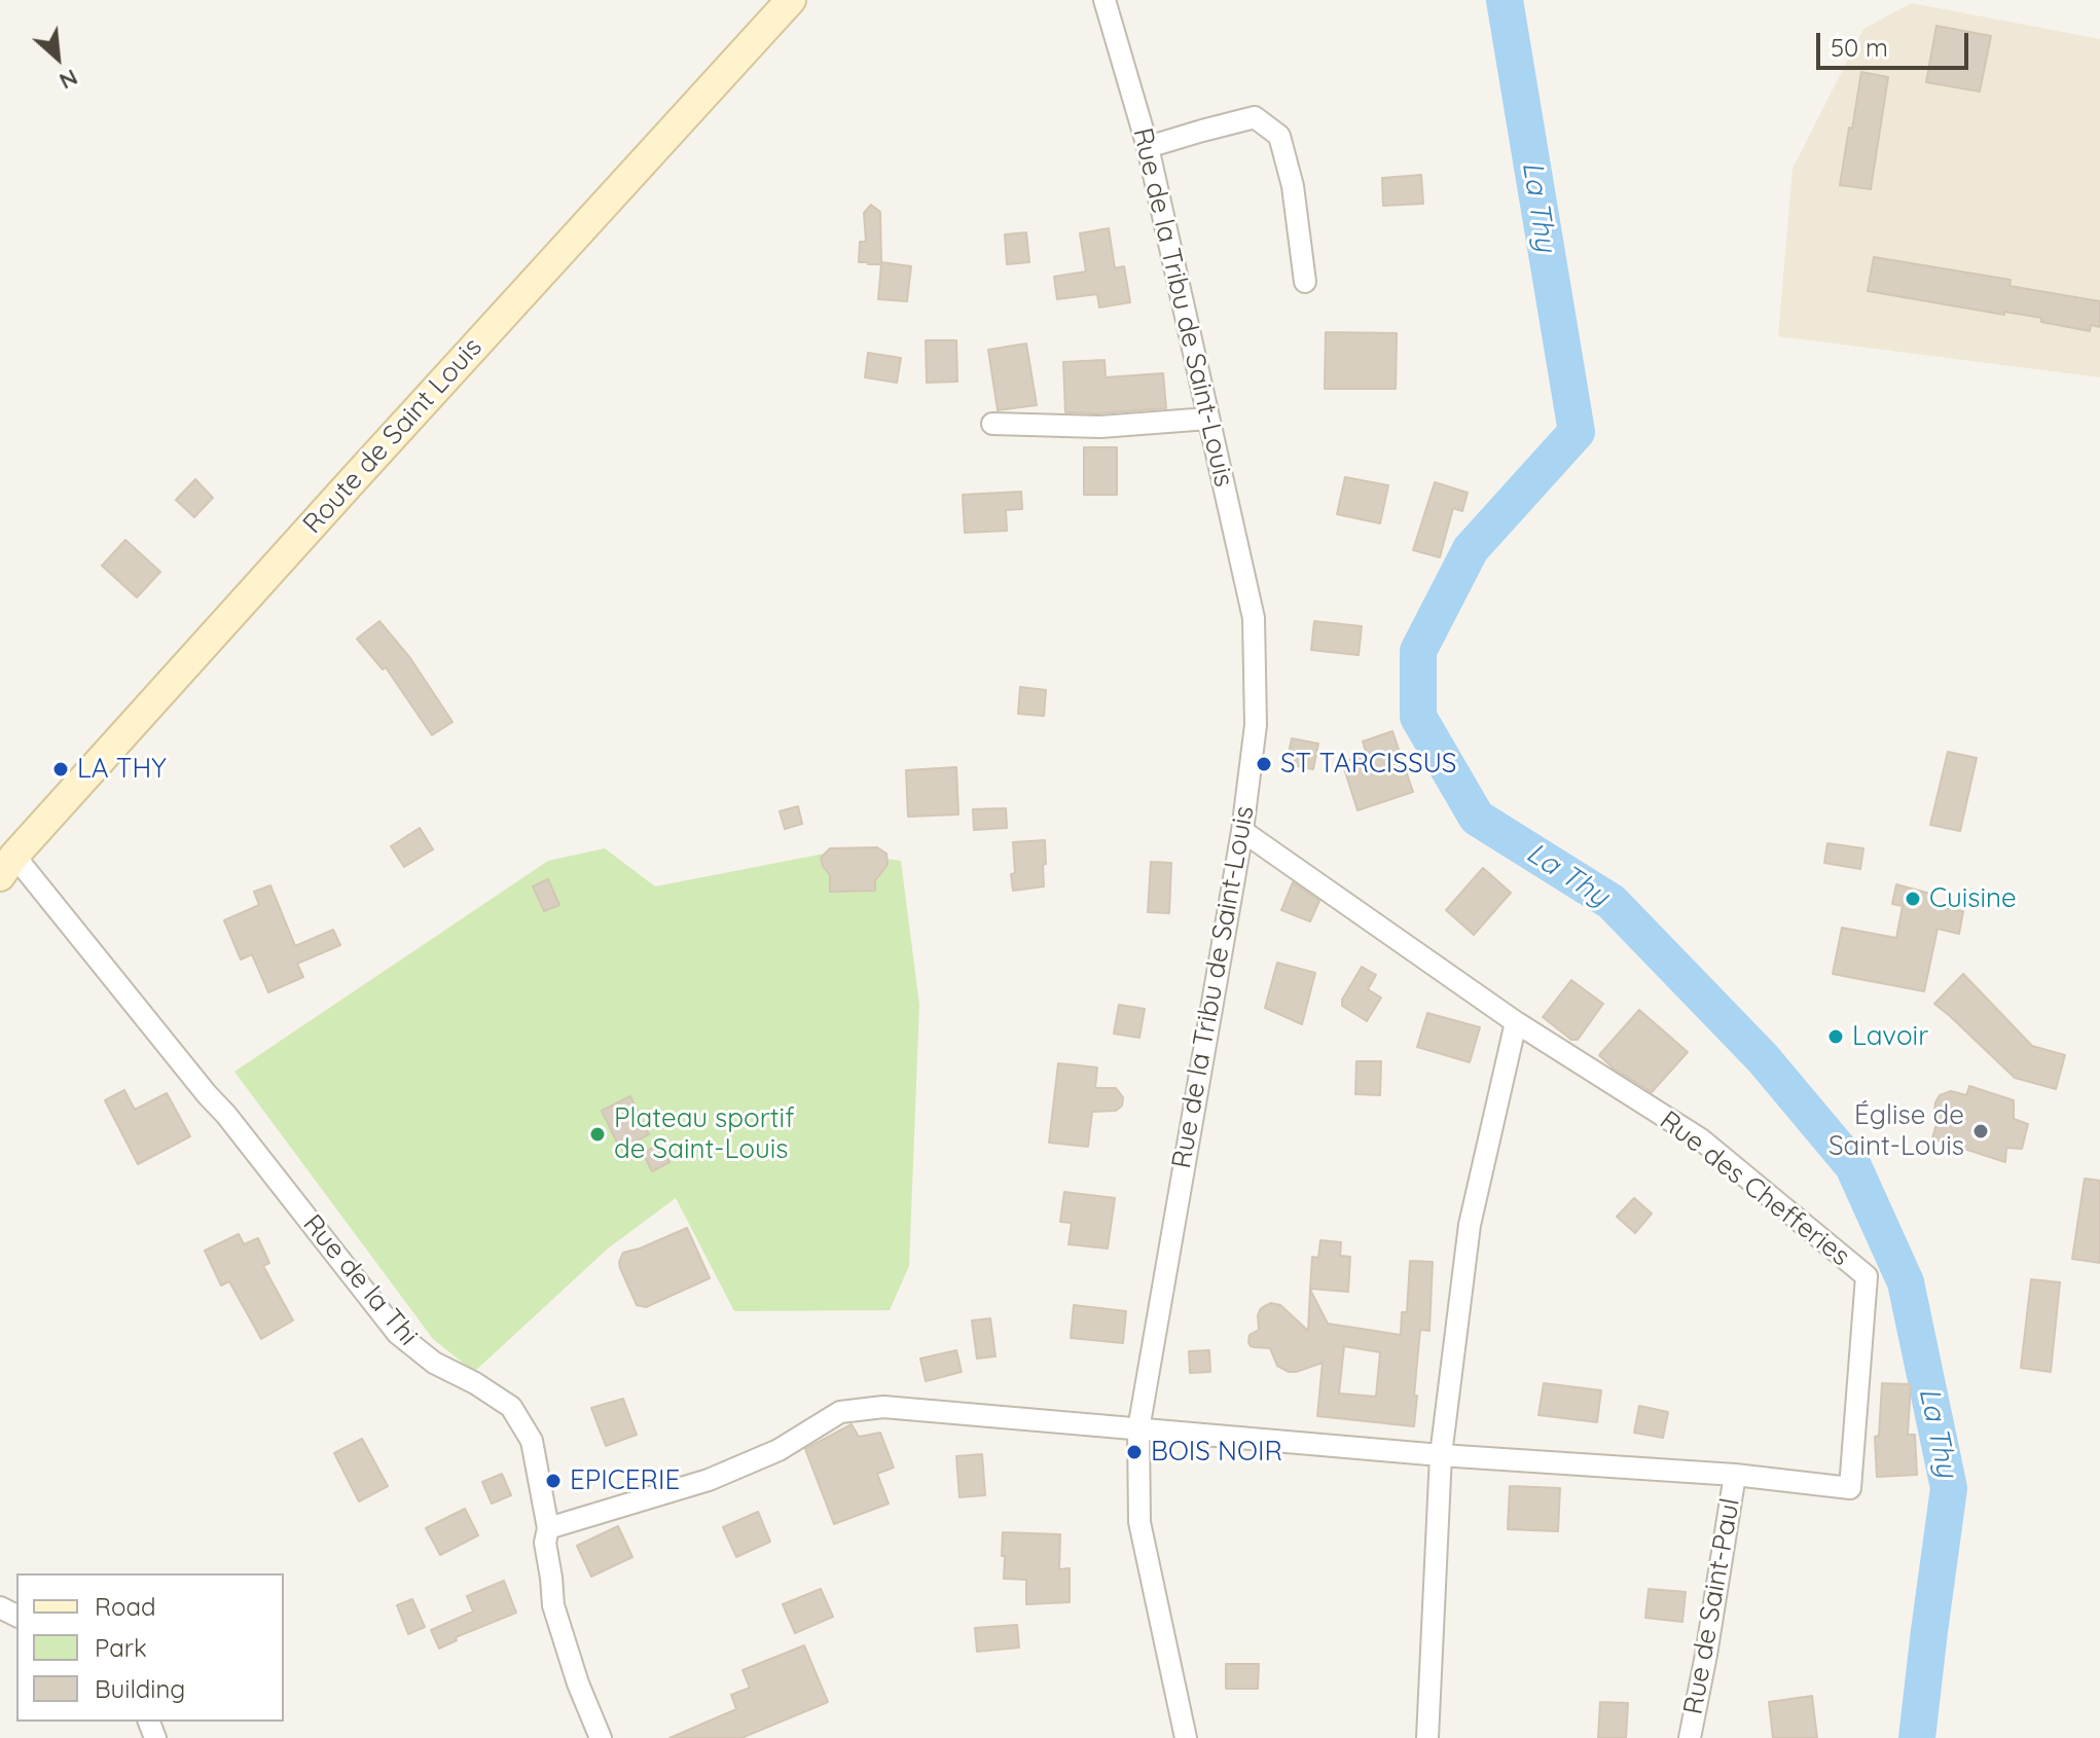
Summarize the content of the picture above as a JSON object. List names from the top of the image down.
{
  "streets": {
    "main road": ["Route de Saint Louis"],
    "street": [
      "Rue de la Tribu de Saint-Louis",
      "Rue des Chefferies",
      "Rue de la Thi",
      "Rue de Saint-Paul"
    ]
  },
  "crossings": [
    ["Rue de la Tribu de Saint-Louis", "Rue des Chefferies"],
    ["Route de Saint Louis", "Rue de la Thi"],
    ["Rue des Chefferies", "Rue de la Thi"],
    ["Rue des Chefferies", "Rue de Saint-Paul"]
  ],
  "water": ["La Thy"],
  "places": [
    "ST TARCISSUS",
    "LA THY",
    "Cuisine",
    "Lavoir",
    "Église de Saint-Louis",
    "Plateau sportif de Saint-Louis",
    "BOIS NOIR",
    "EPICERIE"
  ],
  "legend": ["Road", "Park", "Building"],
  "scale_bar": "50 m",
  "north": "bottom right"
}
